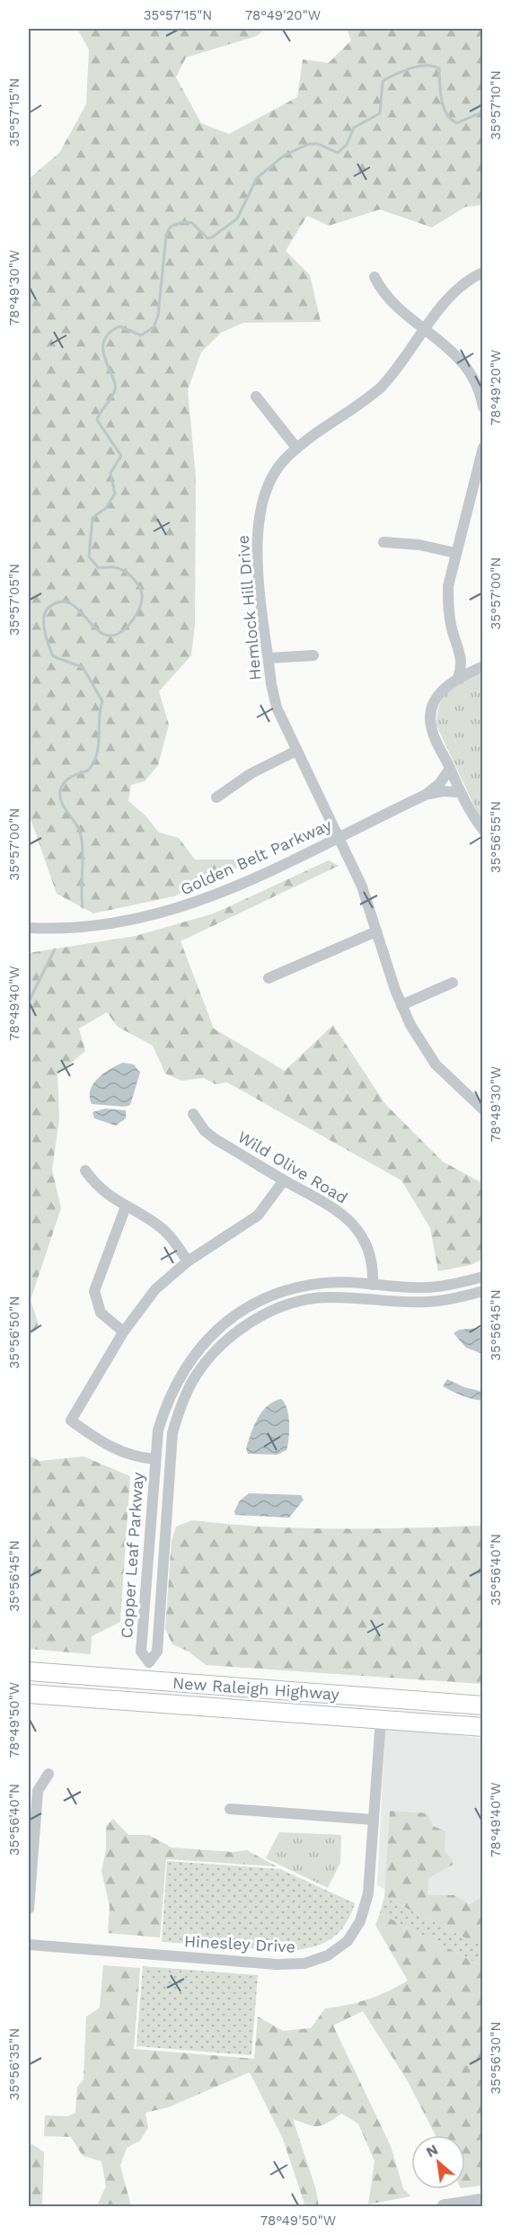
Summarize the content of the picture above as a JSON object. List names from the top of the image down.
{
  "streets": {
    "highway": ["New Raleigh Highway"],
    "street": [
      "Hemlock Hill Drive",
      "Golden Belt Parkway",
      "Wild Olive Road",
      "Copper Leaf Parkway",
      "Hinesley Drive"
    ]
  },
  "crossings": [
    ["Hemlock Hill Drive", "Golden Belt Parkway"],
    ["Wild Olive Road", "Copper Leaf Parkway"],
    ["Copper Leaf Parkway", "New Raleigh Highway"],
    ["New Raleigh Highway", "Hinesley Drive"]
  ],
  "north": "top left",
  "coordinates": [
    "35°57'15\"N",
    "78°49'20\"W",
    "35°57'10\"N",
    "78°49'30\"W",
    "35°57'00\"N",
    "35°57'05\"N",
    "35°56'55\"N",
    "78°49'40\"W",
    "35°56'45\"N",
    "35°56'50\"N",
    "35°56'40\"N",
    "78°49'50\"W",
    "35°56'30\"N",
    "35°56'35\"N"
  ]
}
